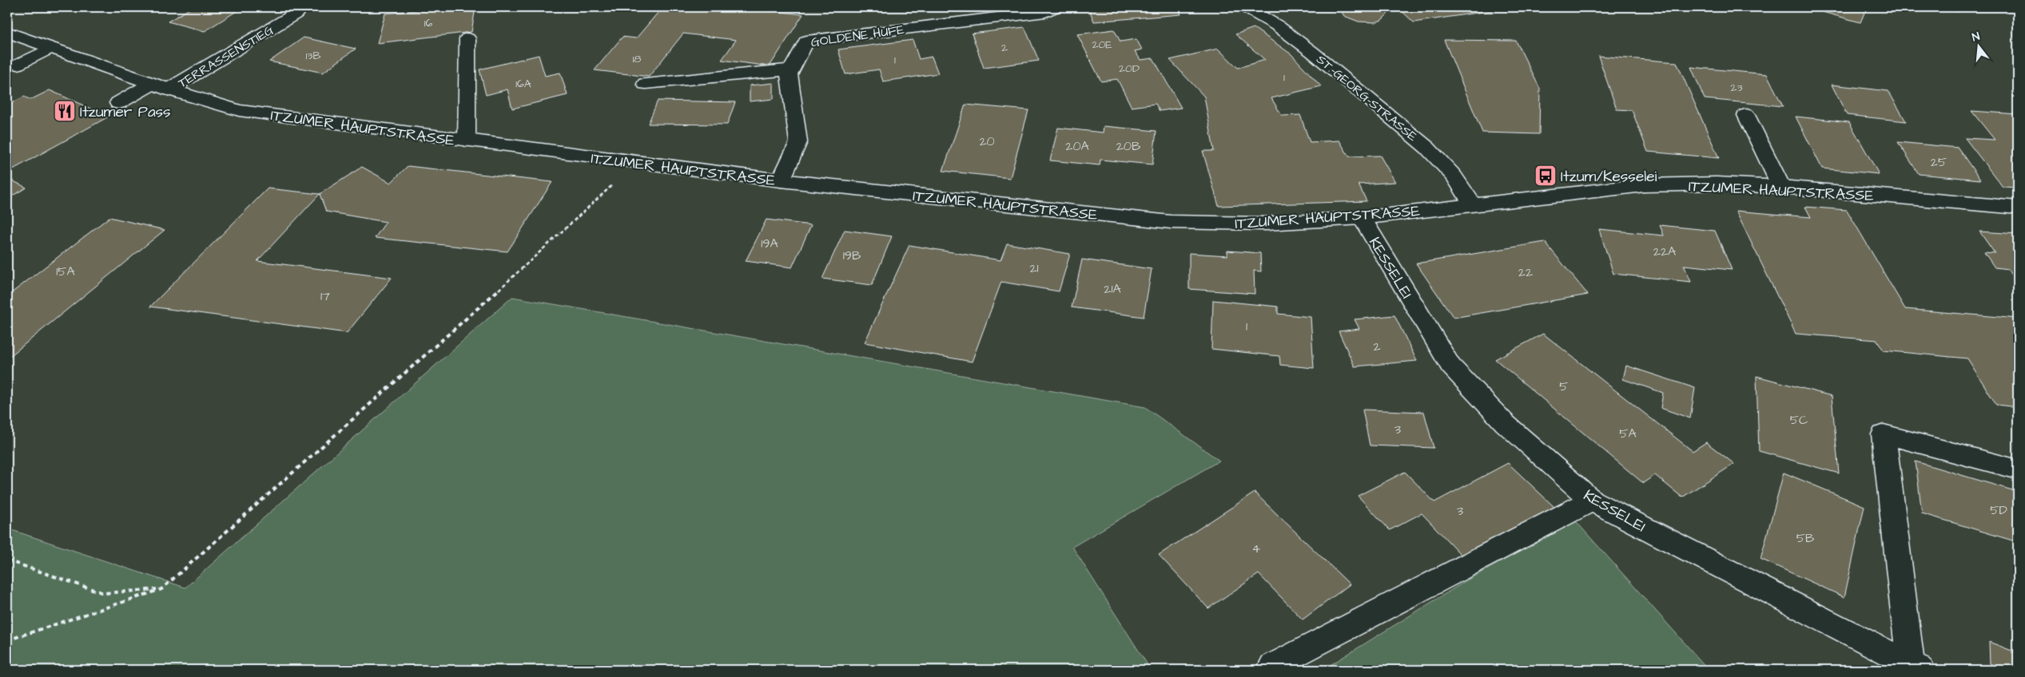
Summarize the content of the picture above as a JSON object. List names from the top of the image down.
{
  "streets": {
    "main road": [
      "GOLDENE HUFE",
      "TERRASSENSTIEG",
      "ST.-GEORG-STRASSE",
      "ITZUMER HAUPTSTRASSE",
      "KESSELEI"
    ]
  },
  "crossings": [
    ["GOLDENE HUFE", "ITZUMER HAUPTSTRASSE"],
    ["TERRASSENSTIEG", "ITZUMER HAUPTSTRASSE"],
    ["ST.-GEORG-STRASSE", "ITZUMER HAUPTSTRASSE"],
    ["ITZUMER HAUPTSTRASSE", "KESSELEI"]
  ],
  "places": {
    "restaurant": ["Itzumer Pass"],
    "bus stop": ["Itzum/Kesselei"]
  },
  "house_numbers": [
    "16",
    "20E",
    "2",
    "13B",
    "18",
    "1",
    "20D",
    "1",
    "16A",
    "23",
    "20",
    "20A",
    "20B",
    "25",
    "19A",
    "22A",
    "19B",
    "21",
    "15A",
    "22",
    "21A",
    "17",
    "1",
    "2",
    "5",
    "5C",
    "3",
    "5A",
    "5D",
    "3",
    "5B",
    "4"
  ],
  "north": "top"
}
